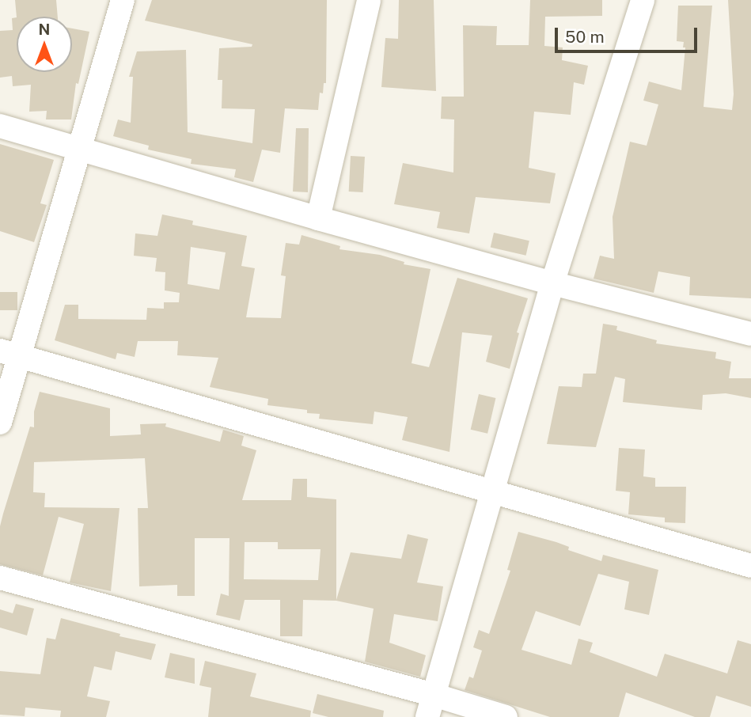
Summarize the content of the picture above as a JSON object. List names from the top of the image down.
{
  "scale_bar": "50 m",
  "north": "top"
}
